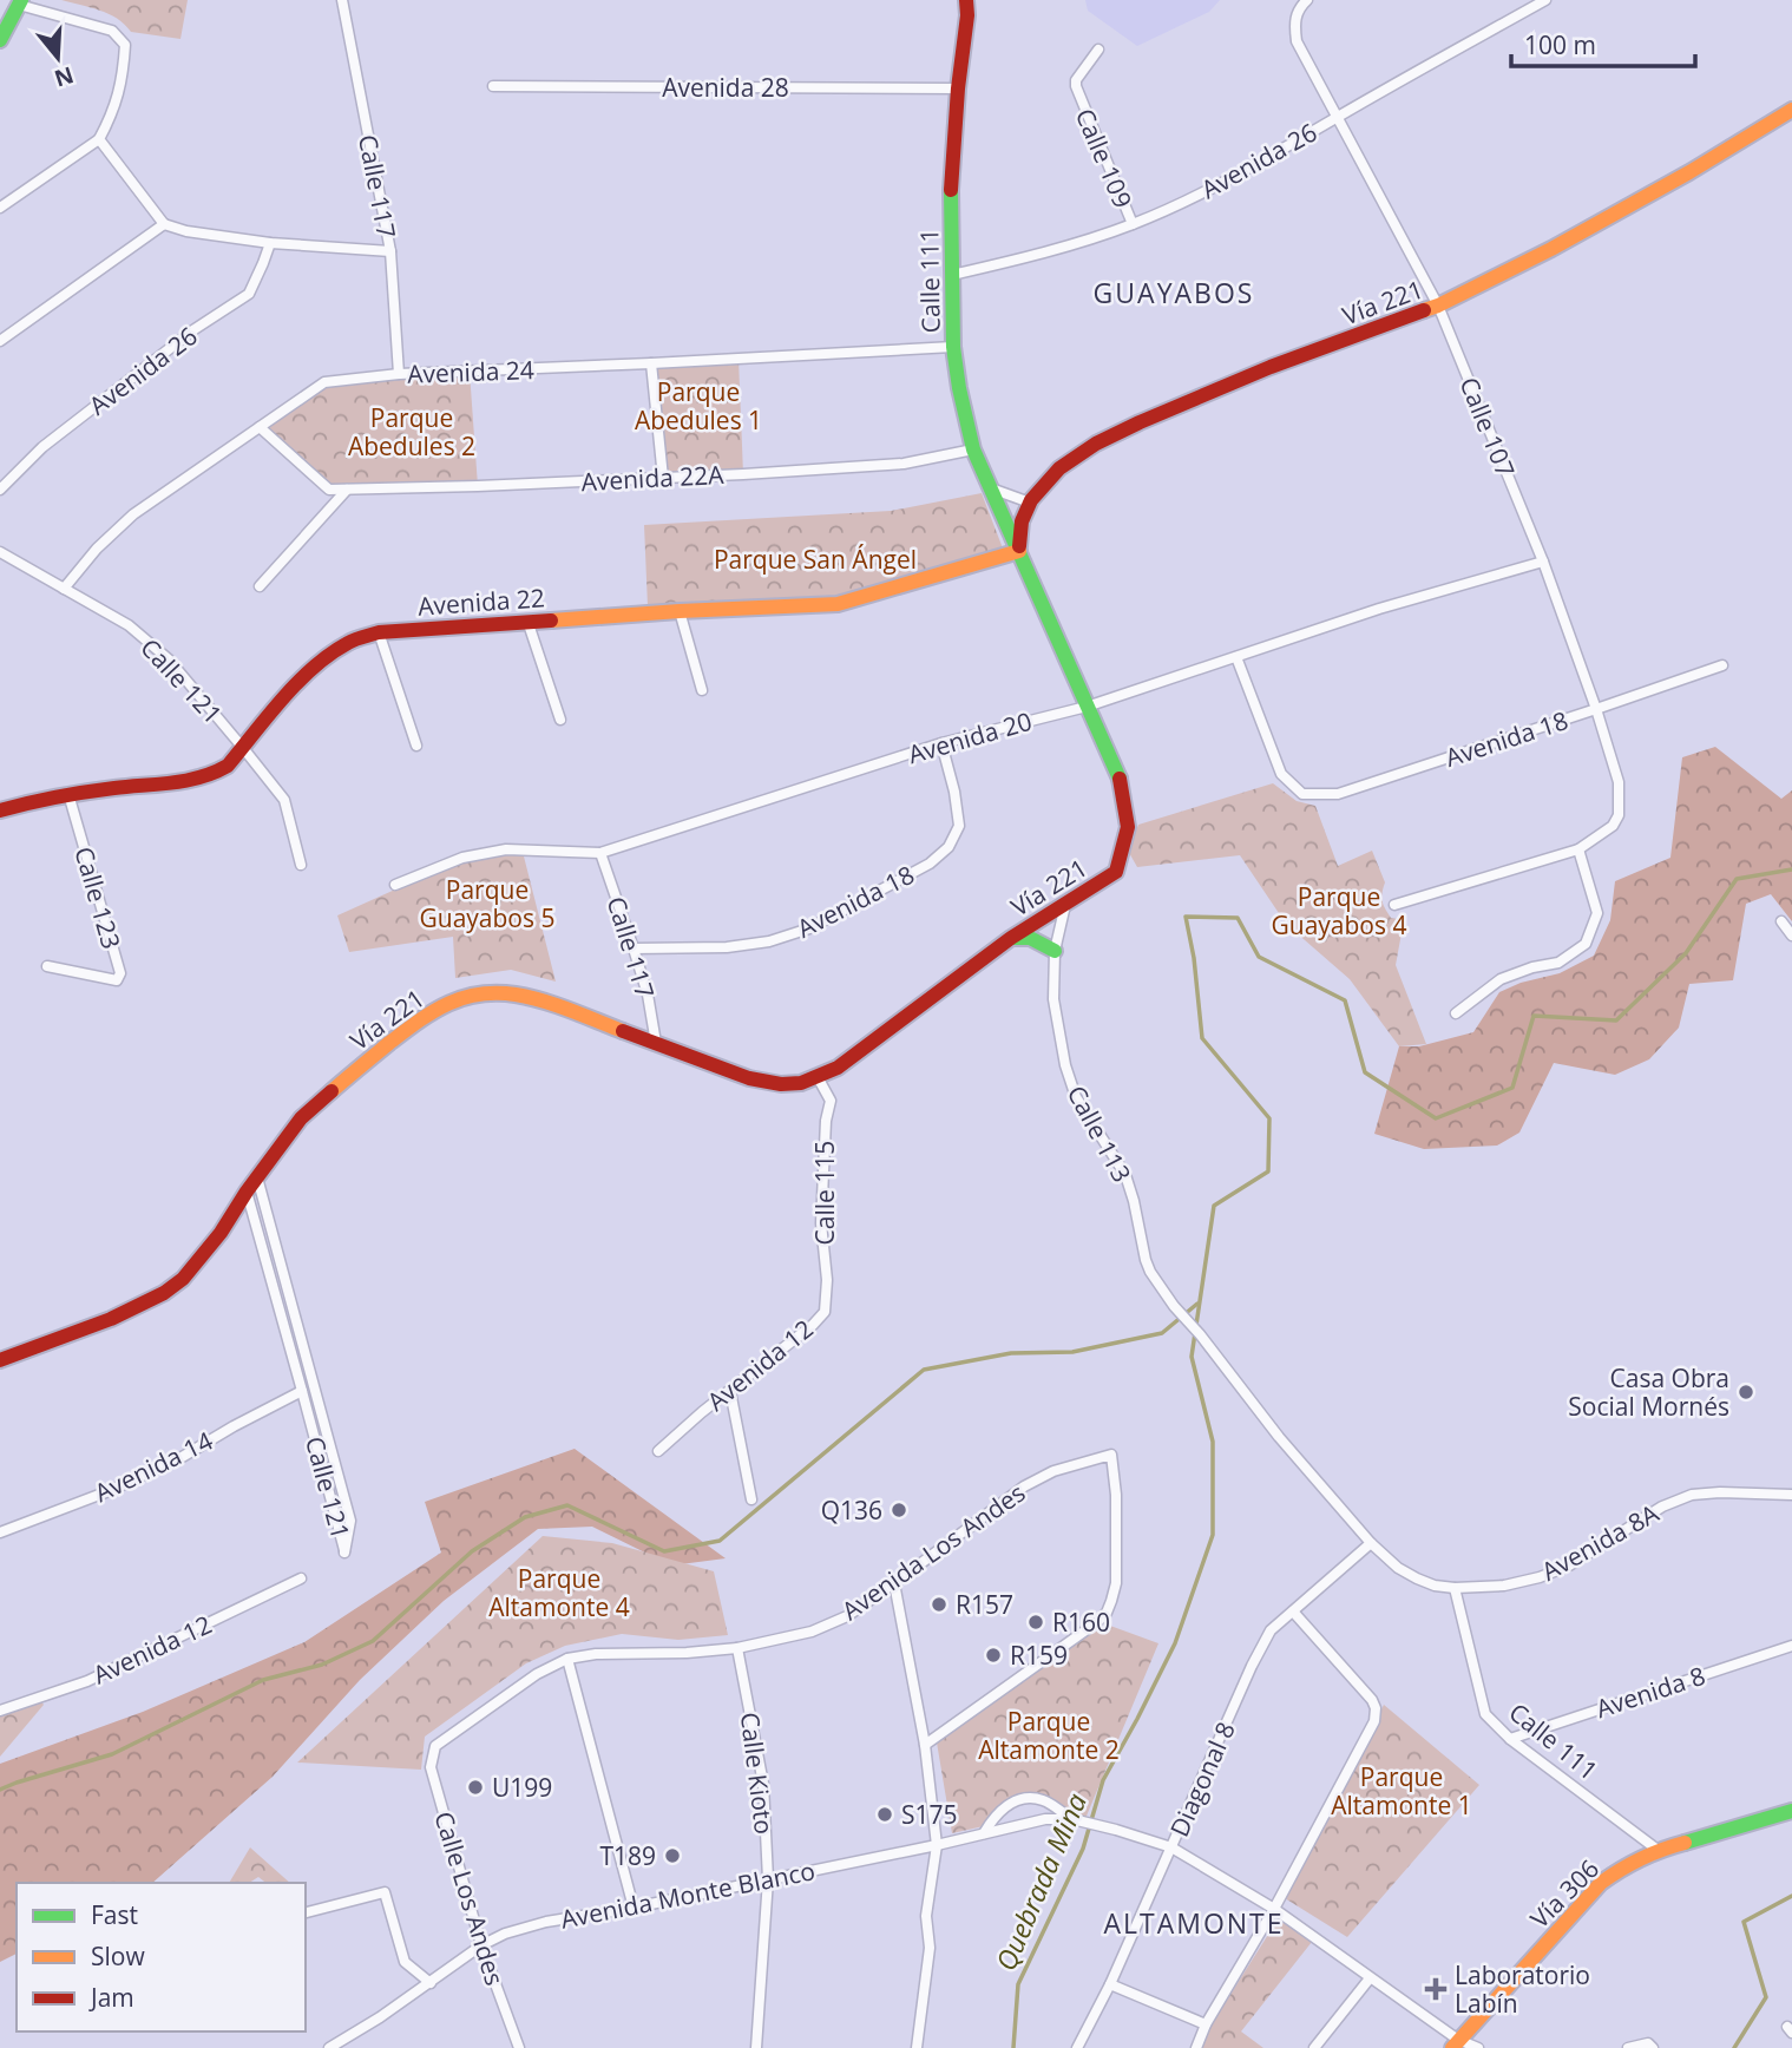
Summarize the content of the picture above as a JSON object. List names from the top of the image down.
{
  "streets": {
    "main road": [
      "Calle 111",
      "Vía 221",
      "Avenida 22",
      "Vía 306"
    ],
    "street": [
      "Avenida 28",
      "Calle 109",
      "Avenida 26",
      "Calle 117",
      "Avenida 24",
      "Calle 107",
      "Avenida 22A",
      "Calle 121",
      "Avenida 20",
      "Avenida 18",
      "Calle 123",
      "Calle 113",
      "Calle 115",
      "Avenida 12",
      "Avenida 14",
      "Avenida 8A",
      "Avenida Los Andes",
      "Avenida 8",
      "Calle Kioto",
      "Diagonal 8",
      "Avenida Monte Blanco",
      "Calle Los Andes"
    ]
  },
  "crossings": [
    ["Avenida 28", "Calle 111"],
    ["Calle 109", "Avenida 26"],
    ["Avenida 26", "Calle 111"],
    ["Avenida 26", "Calle 107"],
    ["Calle 117", "Vía 221"],
    ["Calle 117", "Avenida 24"],
    ["Calle 117", "Avenida 20"],
    ["Calle 117", "Avenida 18"],
    ["Calle 111", "Vía 221"],
    ["Calle 111", "Avenida 24"],
    ["Calle 111", "Avenida 22A"],
    ["Calle 111", "Avenida 22"],
    ["Calle 111", "Avenida 8A"],
    ["Calle 111", "Avenida 8"],
    ["Calle 111", "Vía 306"],
    ["Vía 221", "Calle 107"],
    ["Vía 221", "Avenida 22"],
    ["Vía 221", "Calle 121"],
    ["Vía 221", "Avenida 20"],
    ["Vía 221", "Calle 113"],
    ["Vía 221", "Calle 115"],
    ["Avenida 24", "Avenida 22A"],
    ["Avenida 24", "Calle 121"],
    ["Calle 107", "Avenida 20"],
    ["Calle 107", "Avenida 18"],
    ["Avenida 22", "Calle 121"],
    ["Avenida 22", "Calle 123"],
    ["Calle 121", "Avenida 14"],
    ["Avenida 20", "Avenida 18"],
    ["Calle 113", "Avenida 8A"],
    ["Calle 113", "Diagonal 8"],
    ["Calle 115", "Avenida 12"],
    ["Avenida 8A", "Diagonal 8"],
    ["Avenida Los Andes", "Calle Kioto"],
    ["Avenida Los Andes", "Calle Los Andes"],
    ["Calle Kioto", "Avenida Monte Blanco"],
    ["Avenida Monte Blanco", "Calle Los Andes"]
  ],
  "districts": ["GUAYABOS", "ALTAMONTE"],
  "water": ["Quebrada Mina"],
  "parks": [
    "Parque Abedules 1",
    "Parque Abedules 2",
    "Parque San Ángel",
    "Parque Guayabos 5",
    "Parque Guayabos 4",
    "Parque Altamonte 4",
    "Parque Altamonte 2",
    "Parque Altamonte 1"
  ],
  "places": {
    "other": [
      "Casa Obra Social Mornés",
      "Q136",
      "R157",
      "R160",
      "R159",
      "U199",
      "S175",
      "T189"
    ],
    "health": ["Laboratorio Labín"]
  },
  "legend": ["Fast", "Slow", "Jam"],
  "scale_bar": "100 m",
  "north": "bottom"
}
